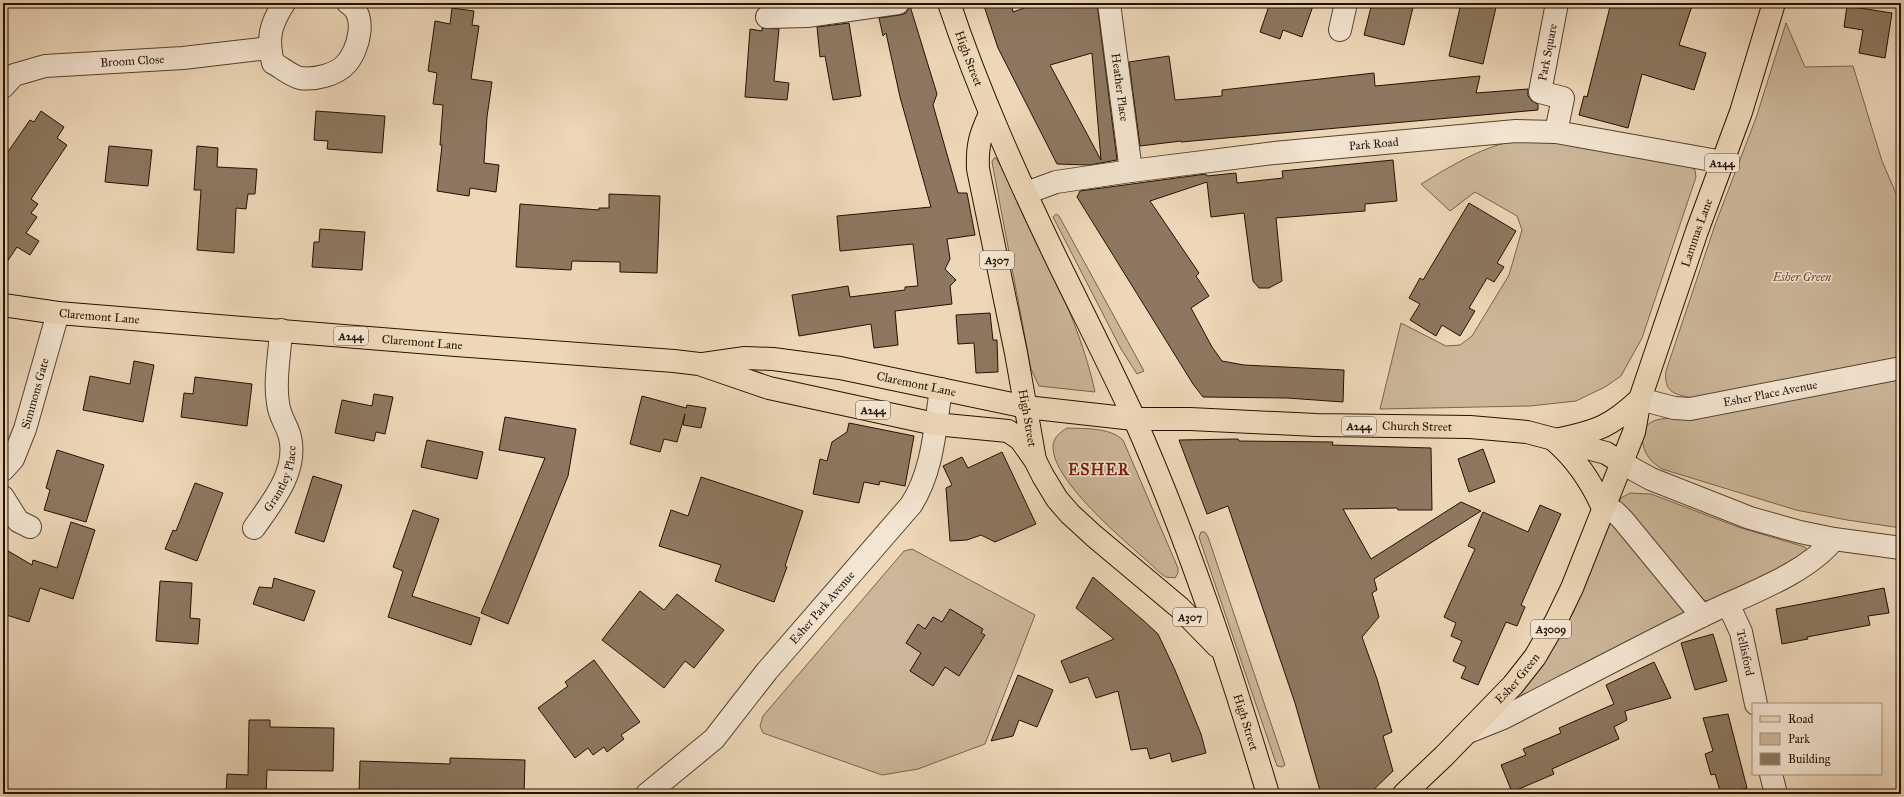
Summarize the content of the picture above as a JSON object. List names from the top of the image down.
{
  "streets": {
    "main road": [
      "High Street",
      "A244",
      "Lammas Lane",
      "A307",
      "Claremont Lane",
      "Church Street",
      "A3009",
      "Esher Green"
    ],
    "street": [
      "Park Square",
      "Broom Close",
      "Heather Place",
      "Park Road",
      "Simmons Gate",
      "Esher Place Avenue",
      "Grantley Place",
      "Esher Park Avenue",
      "Tellisford"
    ]
  },
  "crossings": [
    ["Park Square", "Park Road"],
    ["High Street", "Park Road"],
    ["High Street", "Claremont Lane"],
    ["High Street", "Church Street"],
    ["Heather Place", "Park Road"],
    ["Park Road", "Lammas Lane"],
    ["A244", "Lammas Lane"],
    ["A244", "Esher Place Avenue"],
    ["A244", "Church Street"],
    ["Lammas Lane", "Esher Place Avenue"],
    ["Lammas Lane", "Church Street"],
    ["Lammas Lane", "Esher Green"],
    ["Claremont Lane", "Simmons Gate"],
    ["Claremont Lane", "Church Street"],
    ["Claremont Lane", "Grantley Place"],
    ["Claremont Lane", "Esher Park Avenue"],
    ["Church Street", "Esher Green"],
    ["Tellisford", "Esher Green"]
  ],
  "districts": ["ESHER"],
  "parks": ["Esher Green"],
  "legend": ["Road", "Park", "Building"]
}
